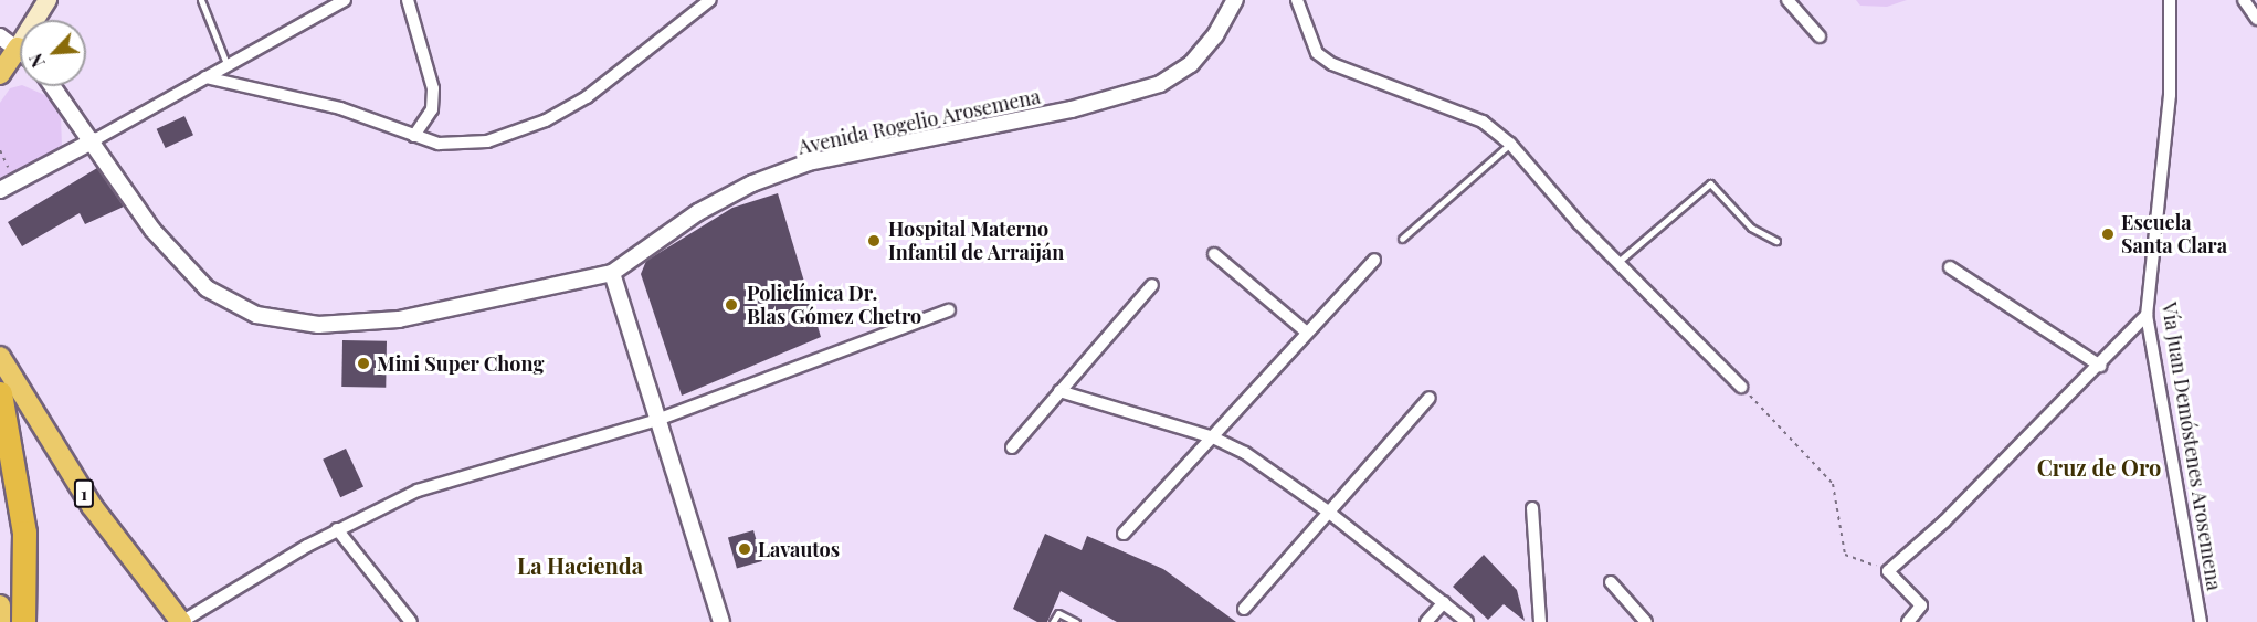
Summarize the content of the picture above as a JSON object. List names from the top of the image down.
{
  "streets": {
    "highway": ["1"],
    "street": ["Avenida Rogelio Arosemena", "Vía Juan Demóstenes Arosemena"]
  },
  "districts": ["Cruz de Oro", "La Hacienda"],
  "places": [
    "Escuela Santa Clara",
    "Hospital Materno Infantil de Arraiján",
    "Policlínica Dr. Blas Gómez Chetro",
    "Mini Super Chong",
    "Lavautos"
  ],
  "north": "bottom left"
}
